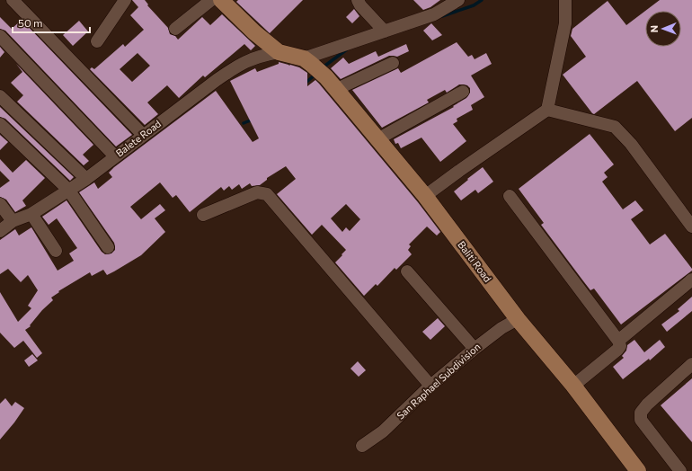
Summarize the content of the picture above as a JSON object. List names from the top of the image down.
{
  "streets": {
    "main road": ["Baliti Road"],
    "street": ["Balete Road", "San Raphael Subdivision"]
  },
  "crossings": [
    ["Baliti Road", "San Raphael Subdivision"]
  ],
  "scale_bar": "50 m",
  "north": "left"
}
